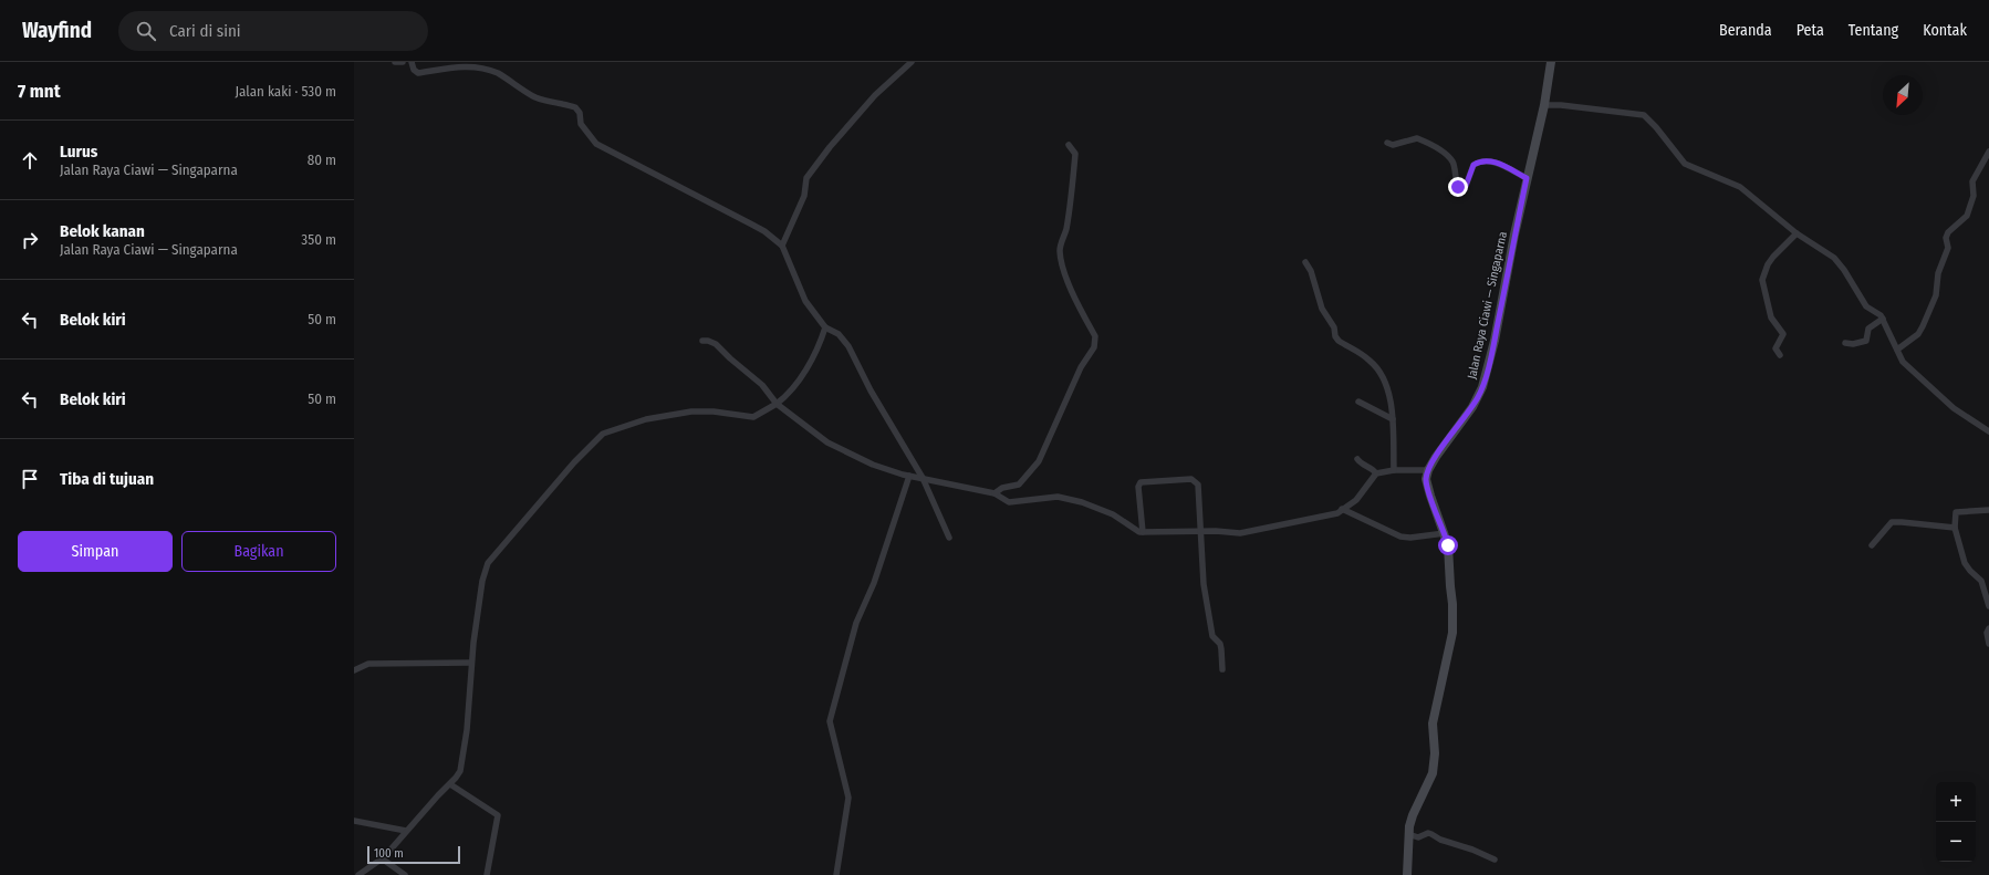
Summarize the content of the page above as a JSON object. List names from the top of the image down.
{
  "streets": {
    "main road": ["Jalan Raya Ciawi — Singaparna"]
  },
  "scale_bar": "100 m",
  "north": "bottom left",
  "page": {
    "header": "Wayfind",
    "search": "Cari di sini",
    "nav": [
      "Beranda",
      "Peta",
      "Tentang",
      "Kontak"
    ],
    "heading": ["7 mnt", "Jalan kaki · 530 m"],
    "list": [
      ["Lurus", "Jalan Raya Ciawi — Singaparna", "80 m"],
      ["Belok kanan", "Jalan Raya Ciawi — Singaparna", "350 m"],
      ["Belok kiri", "50 m"],
      ["Belok kiri", "50 m"],
      "Tiba di tujuan"
    ],
    "buttons": ["Simpan", "Bagikan"],
    "map_buttons": ["+", "−"],
    "scale": "100 m"
  }
}
